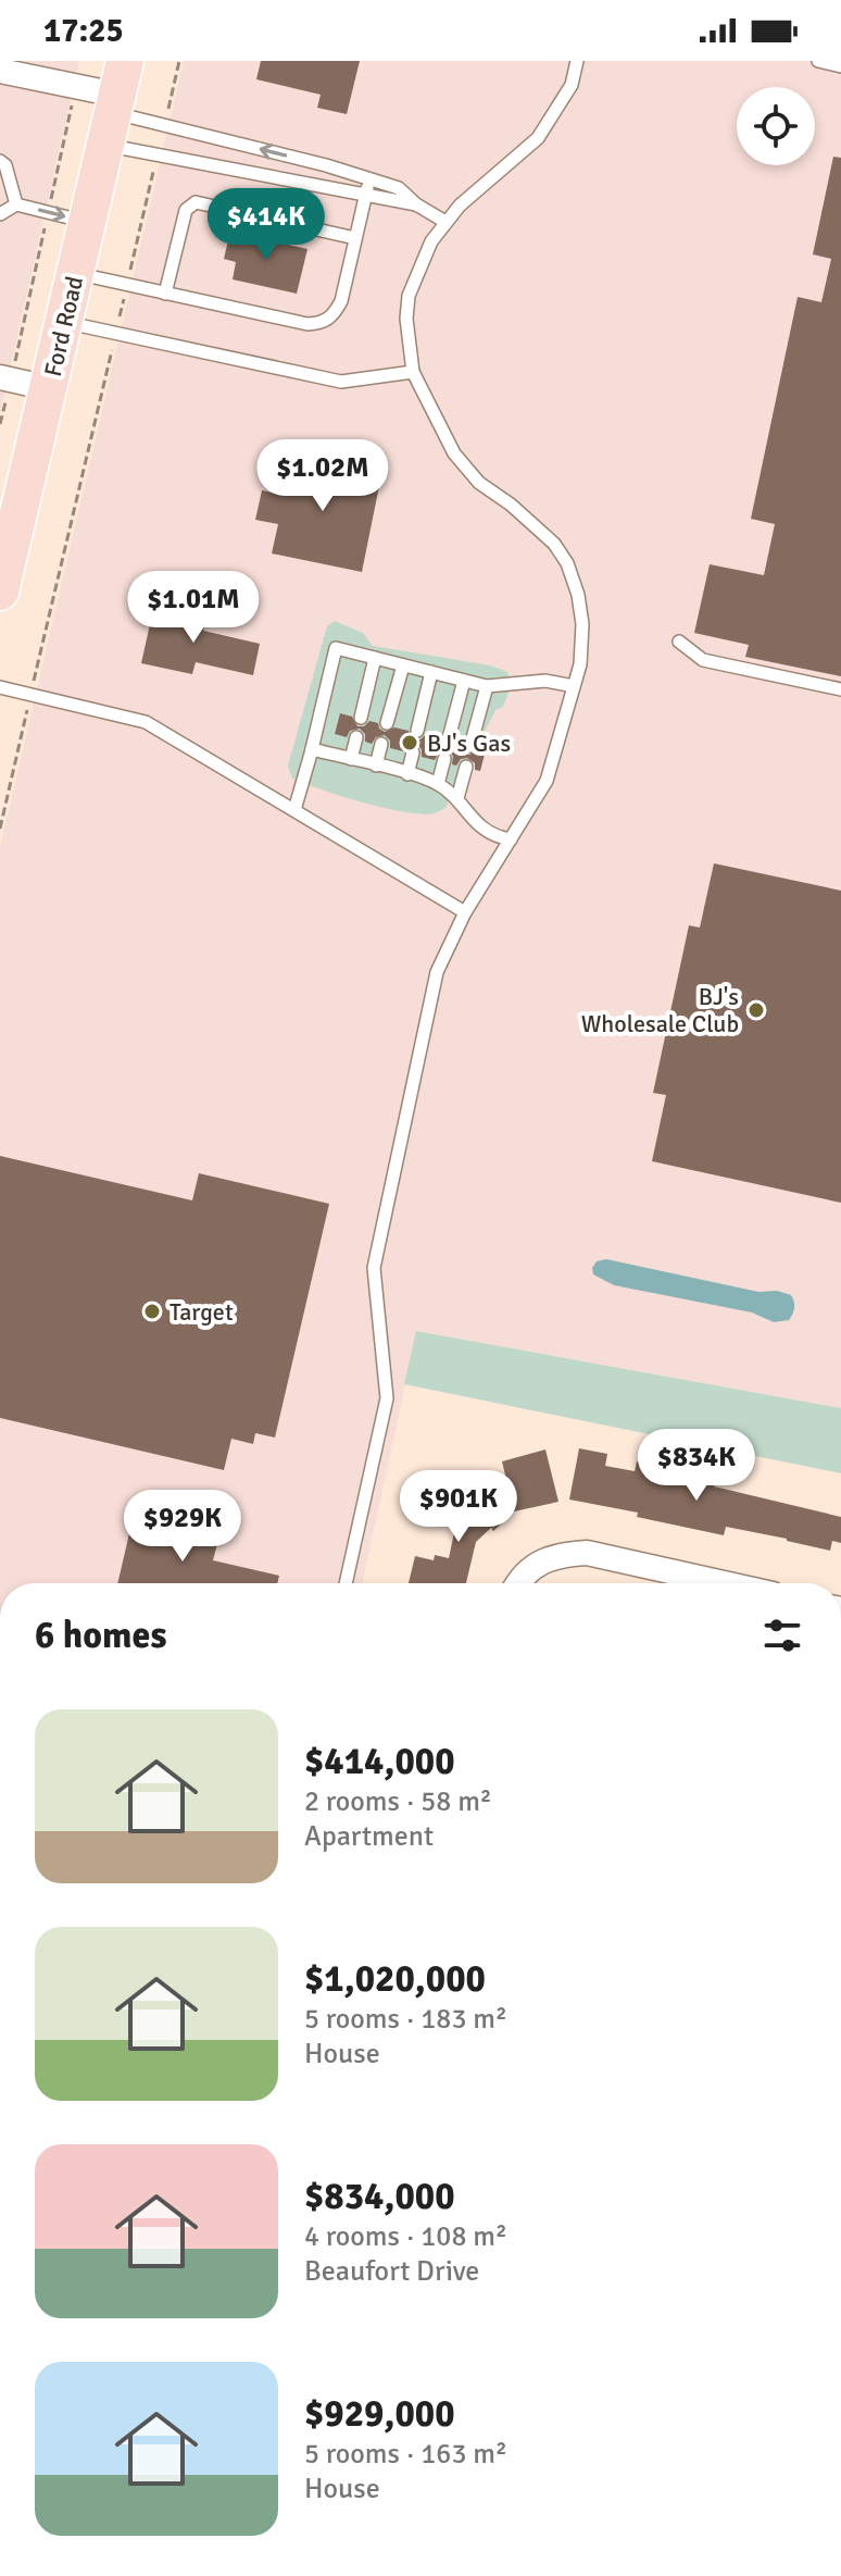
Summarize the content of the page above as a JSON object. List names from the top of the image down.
{
  "streets": {
    "main road": ["Ford Road"]
  },
  "places": ["BJ's Gas", "BJ's Wholesale Club", "Target"],
  "page": {
    "status": "17:25",
    "price": [
      "$414K",
      "$1.02M",
      "$1.01M",
      "$834K",
      "$901K",
      "$929K"
    ],
    "heading": "6 homes",
    "list": [
      {
        "name": "$414,000",
        "note": "2 rooms · 58 m² · Apartment"
      },
      {
        "name": "$1,020,000",
        "note": "5 rooms · 183 m² · House"
      },
      {
        "name": "$834,000",
        "note": "4 rooms · 108 m² · Beaufort Drive"
      },
      {
        "name": "$929,000",
        "note": "5 rooms · 163 m² · House"
      }
    ]
  }
}
